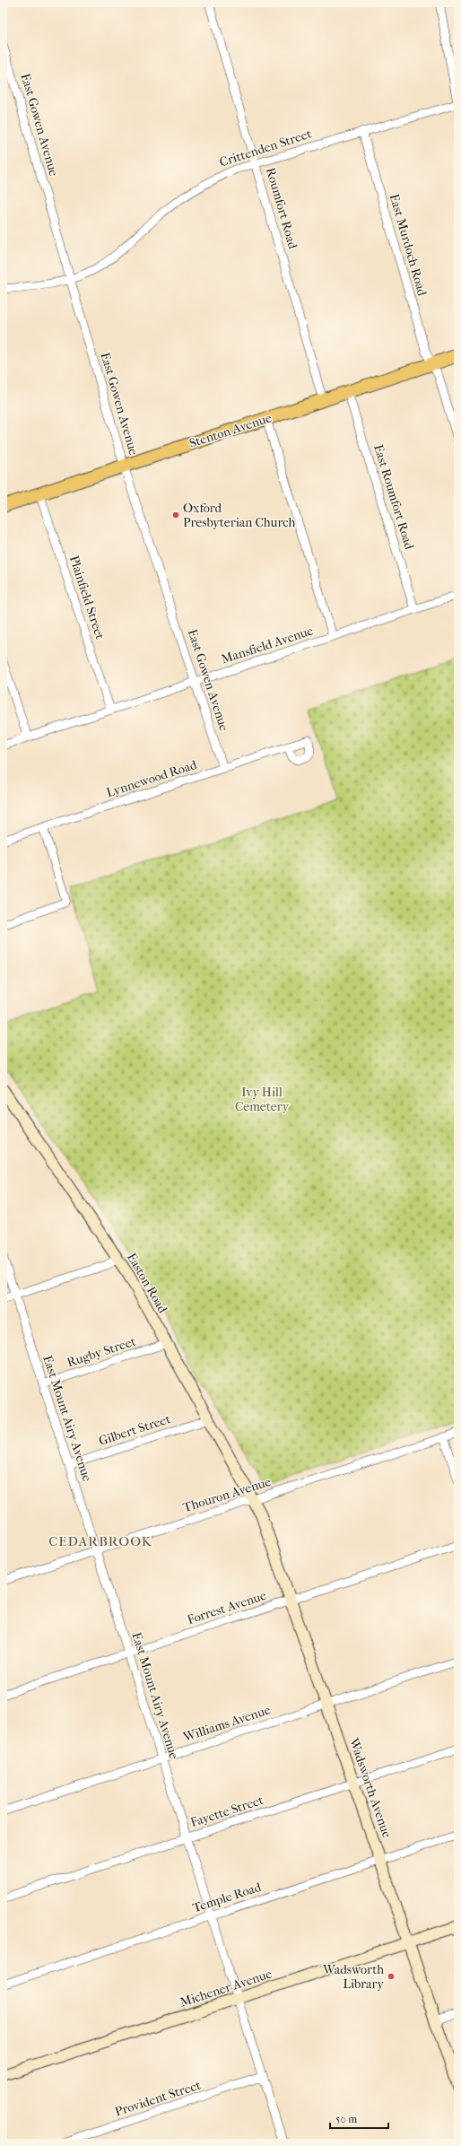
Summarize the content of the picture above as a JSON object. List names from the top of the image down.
{
  "streets": {
    "main road": [
      "Stenton Avenue",
      "Easton Road",
      "Wadsworth Avenue",
      "Michener Avenue"
    ],
    "street": [
      "East Gowen Avenue",
      "Crittenden Street",
      "Roumfort Road",
      "East Murdoch Road",
      "East Roumfort Road",
      "Plainfield Street",
      "Mansfield Avenue",
      "Lynnewood Road",
      "Rugby Street",
      "East Mount Airy Avenue",
      "Gilbert Street",
      "Thouron Avenue",
      "Forrest Avenue",
      "Williams Avenue",
      "Fayette Street",
      "Temple Road",
      "Provident Street"
    ]
  },
  "crossings": [
    ["East Gowen Avenue", "Crittenden Street"],
    ["East Gowen Avenue", "Stenton Avenue"],
    ["East Gowen Avenue", "Mansfield Avenue"],
    ["East Gowen Avenue", "Lynnewood Road"],
    ["Crittenden Street", "Roumfort Road"],
    ["Crittenden Street", "East Murdoch Road"],
    ["Roumfort Road", "Stenton Avenue"],
    ["East Murdoch Road", "Stenton Avenue"],
    ["Stenton Avenue", "East Roumfort Road"],
    ["Stenton Avenue", "Plainfield Street"],
    ["East Roumfort Road", "Mansfield Avenue"],
    ["Plainfield Street", "Mansfield Avenue"],
    ["Easton Road", "Rugby Street"],
    ["Easton Road", "Gilbert Street"],
    ["Easton Road", "Thouron Avenue"],
    ["Easton Road", "Wadsworth Avenue"],
    ["Rugby Street", "East Mount Airy Avenue"],
    ["East Mount Airy Avenue", "Gilbert Street"],
    ["East Mount Airy Avenue", "Thouron Avenue"],
    ["East Mount Airy Avenue", "Forrest Avenue"],
    ["East Mount Airy Avenue", "Williams Avenue"],
    ["East Mount Airy Avenue", "Fayette Street"],
    ["East Mount Airy Avenue", "Temple Road"],
    ["East Mount Airy Avenue", "Michener Avenue"],
    ["East Mount Airy Avenue", "Provident Street"],
    ["Thouron Avenue", "Wadsworth Avenue"],
    ["Forrest Avenue", "Wadsworth Avenue"],
    ["Williams Avenue", "Wadsworth Avenue"],
    ["Wadsworth Avenue", "Fayette Street"],
    ["Wadsworth Avenue", "Temple Road"],
    ["Wadsworth Avenue", "Michener Avenue"]
  ],
  "districts": ["CEDARBROOK"],
  "parks": ["Ivy Hill Cemetery"],
  "places": ["Oxford Presbyterian Church", "Wadsworth Library"],
  "scale_bar": "50 m"
}
